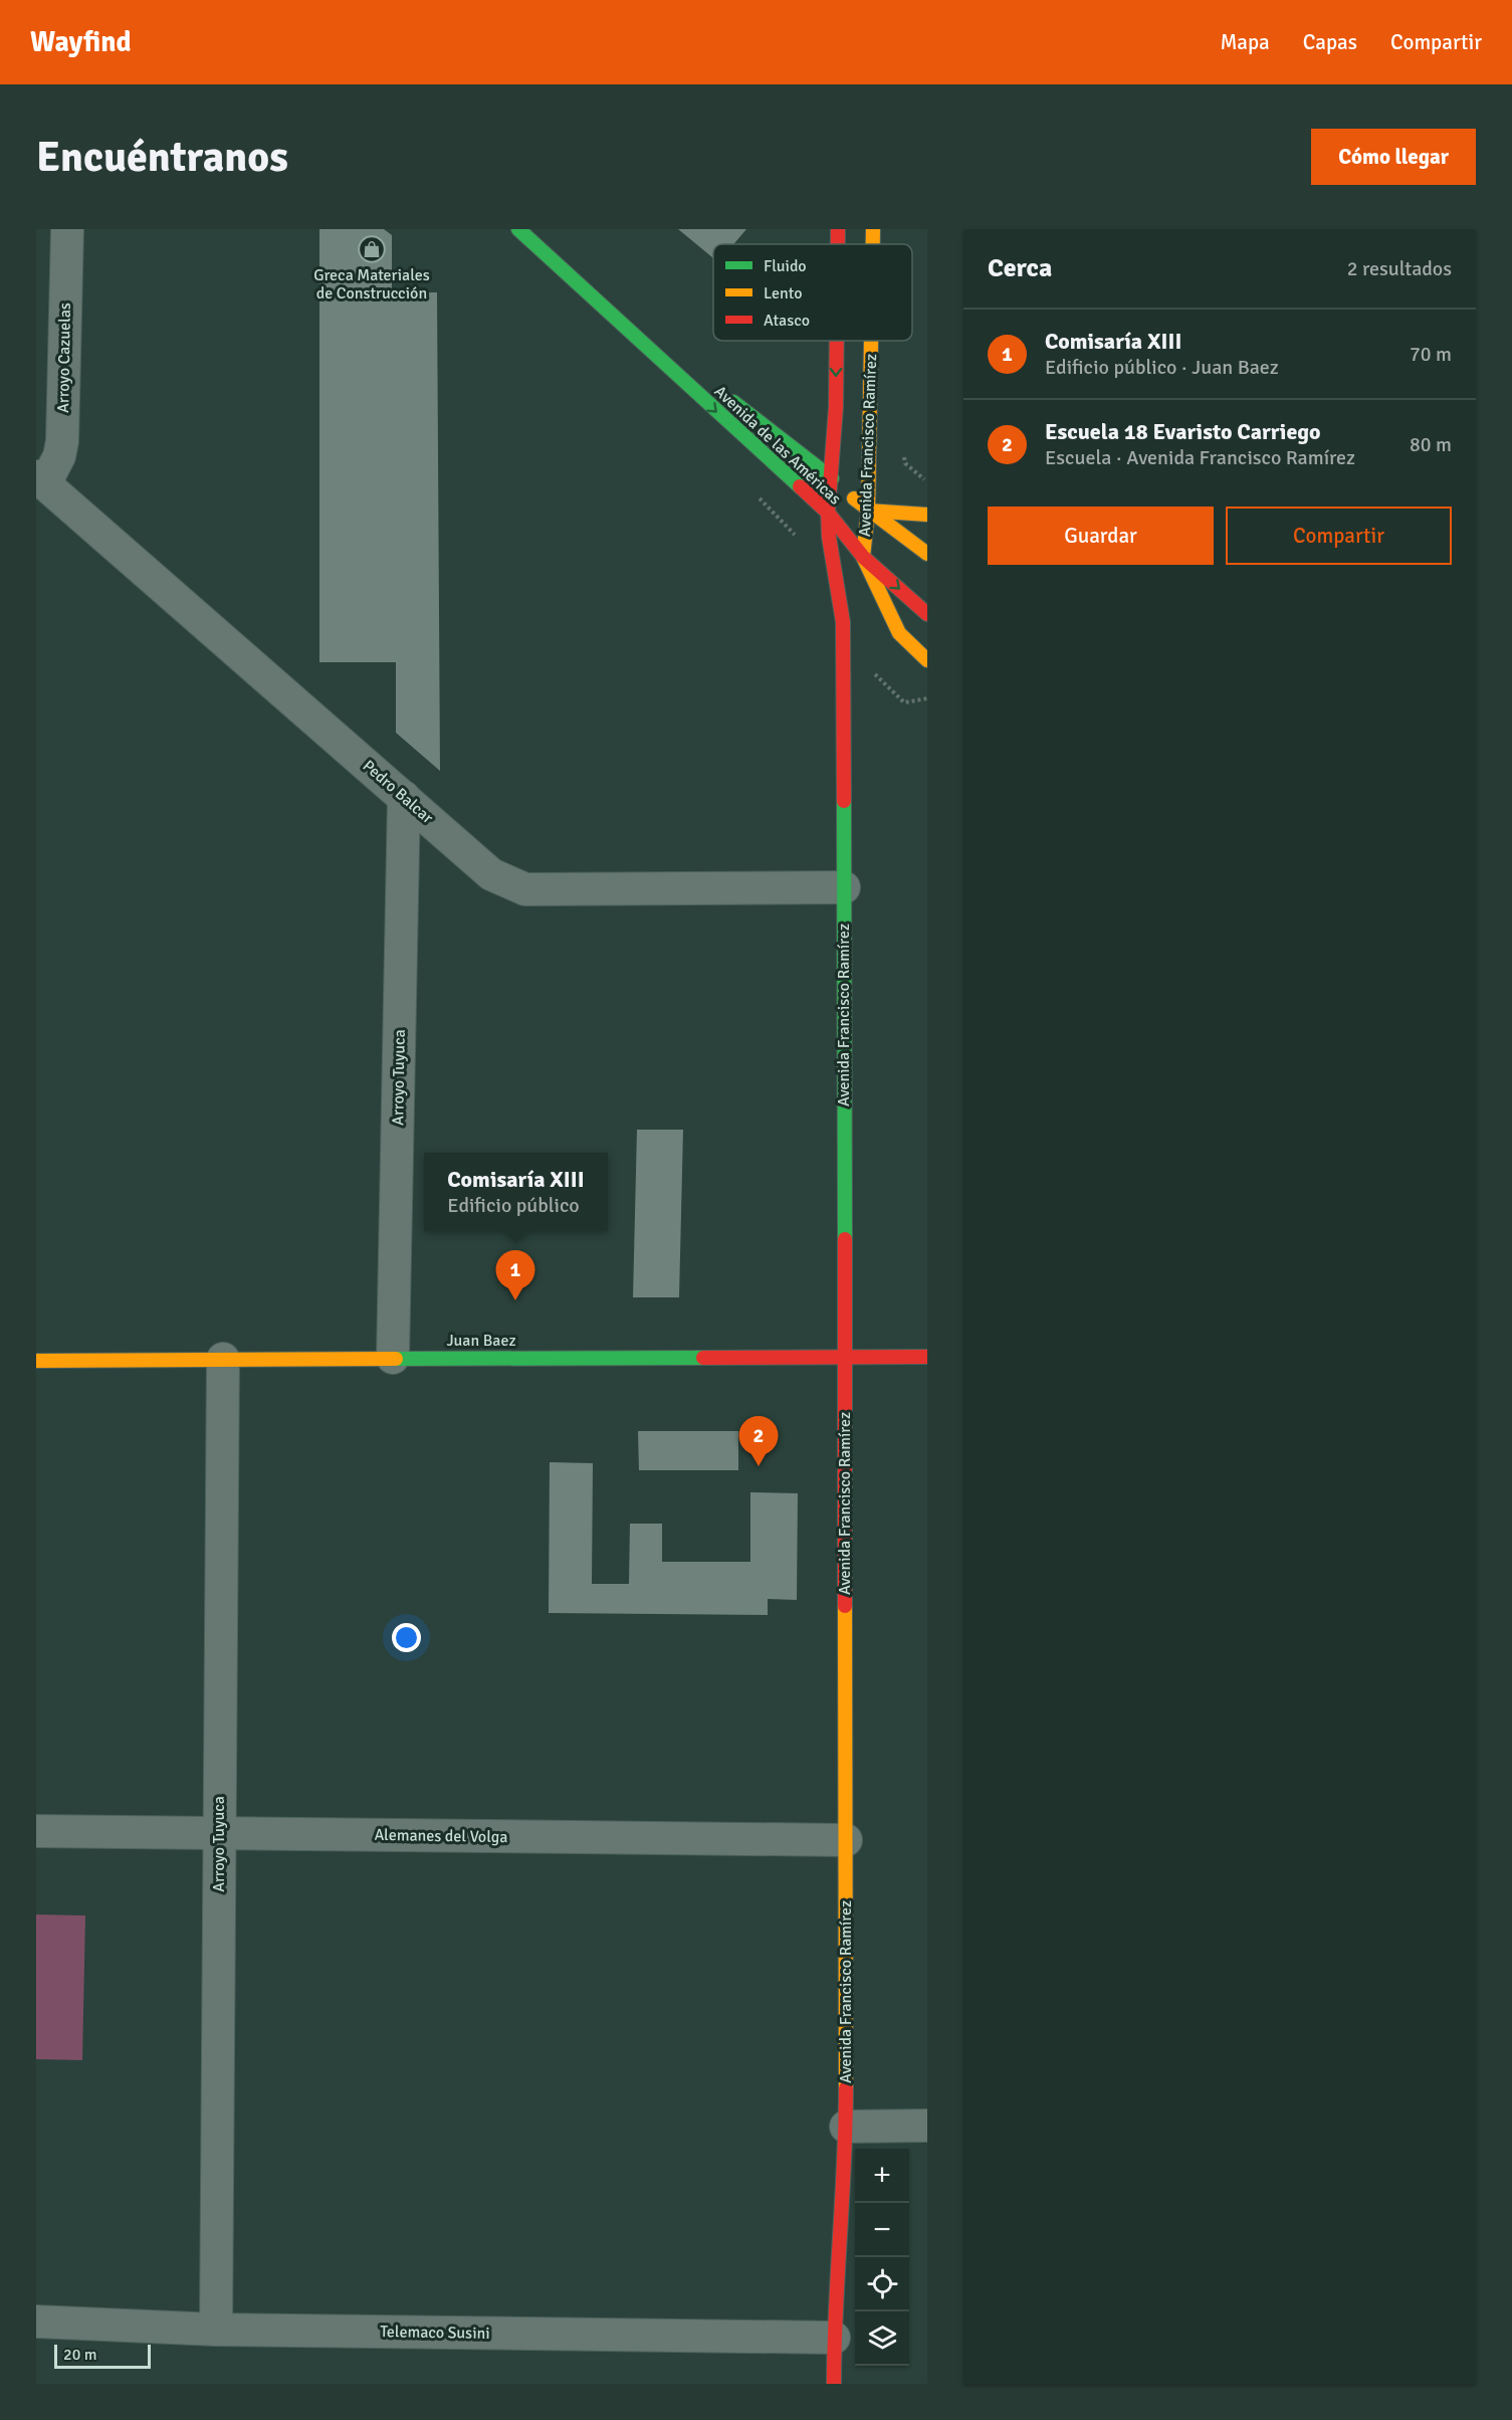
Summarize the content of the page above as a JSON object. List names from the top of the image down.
{
  "streets": {
    "street": [
      "Arroyo Cazuelas",
      "Avenida de las Américas",
      "Avenida Francisco Ramírez",
      "Pedro Balcar",
      "Arroyo Tuyuca",
      "Juan Baez",
      "Alemanes del Volga",
      "Telemaco Susini"
    ]
  },
  "crossings": [
    ["Arroyo Cazuelas", "Pedro Balcar"],
    ["Avenida de las Américas", "Avenida Francisco Ramírez"],
    ["Avenida Francisco Ramírez", "Pedro Balcar"],
    ["Avenida Francisco Ramírez", "Juan Baez"],
    ["Avenida Francisco Ramírez", "Alemanes del Volga"],
    ["Avenida Francisco Ramírez", "Telemaco Susini"],
    ["Pedro Balcar", "Arroyo Tuyuca"],
    ["Arroyo Tuyuca", "Juan Baez"],
    ["Arroyo Tuyuca", "Alemanes del Volga"],
    ["Arroyo Tuyuca", "Telemaco Susini"]
  ],
  "places": {
    "shop": ["Greca Materiales de Construcción"]
  },
  "legend": ["Fluido", "Lento", "Atasco"],
  "scale_bar": "20 m",
  "page": {
    "header": "Wayfind",
    "nav": ["Mapa", "Capas", "Compartir"],
    "buttons": [
      "Cómo llegar",
      ["Guardar", "Compartir"]
    ],
    "title": "Encuéntranos",
    "heading": ["Cerca", "2 resultados"],
    "list": [
      {
        "mark": "1",
        "name": "Comisaría XIII",
        "note": "Edificio público · Juan Baez",
        "value": "70 m"
      },
      {
        "mark": "2",
        "name": "Escuela 18 Evaristo Carriego",
        "note": "Escuela · Avenida Francisco Ramírez",
        "value": "80 m"
      }
    ],
    "popup": ["Comisaría XIII", "Edificio público"],
    "pins": ["1", "2"],
    "map_buttons": ["+", "−"],
    "scale": "20 m"
  }
}
